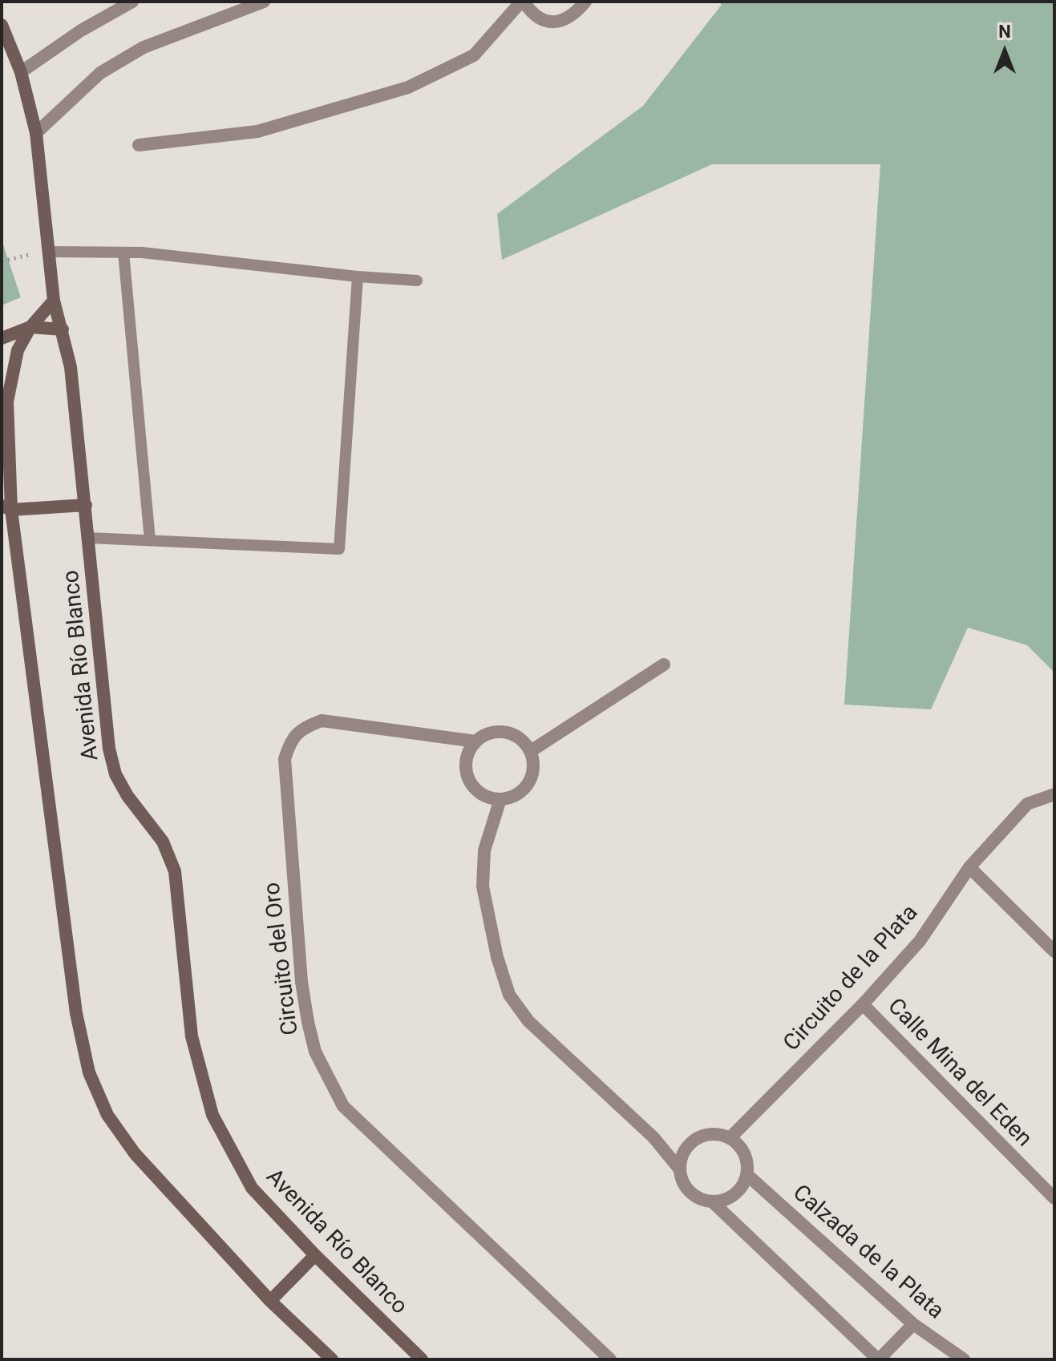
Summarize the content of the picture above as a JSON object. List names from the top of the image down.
{
  "streets": {
    "street": [
      "Avenida Río Blanco",
      "Circuito del Oro",
      "Circuito de la Plata",
      "Calle Mina del Eden",
      "Calzada de la Plata"
    ]
  },
  "crossings": [
    ["Circuito de la Plata", "Calle Mina del Eden"],
    ["Circuito de la Plata", "Calzada de la Plata"]
  ],
  "north": "top"
}
